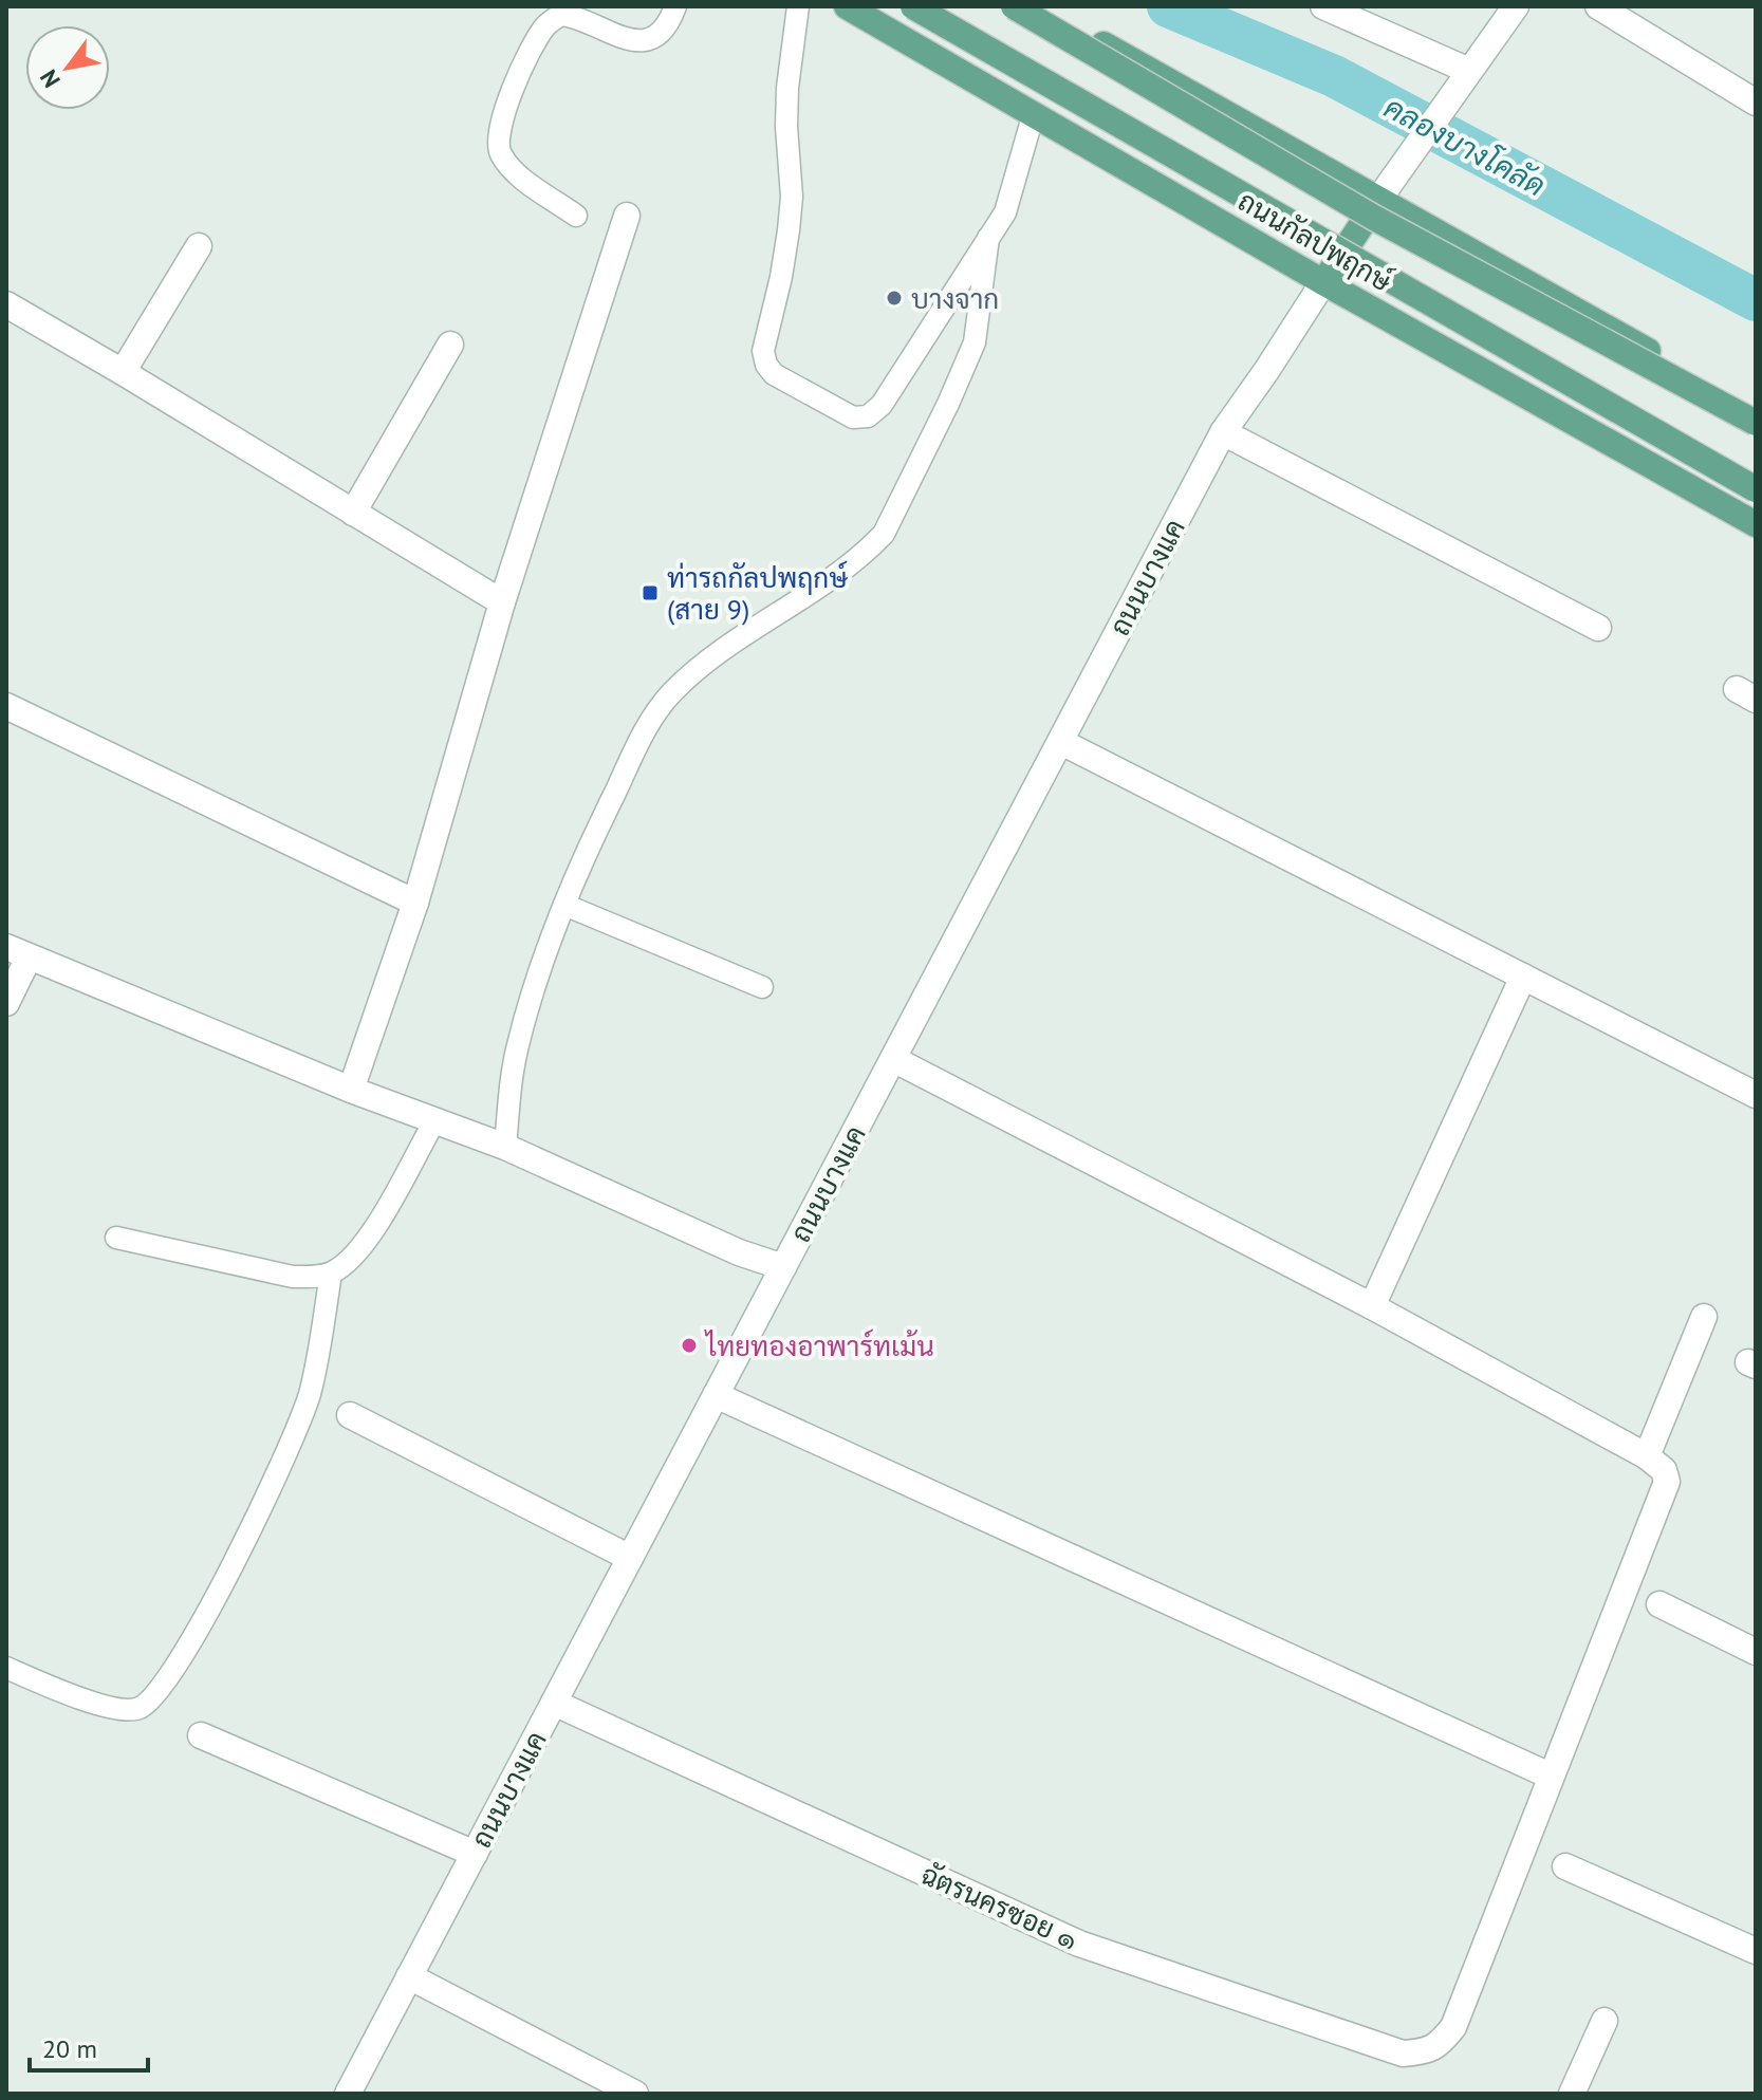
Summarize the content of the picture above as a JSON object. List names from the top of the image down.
{
  "streets": {
    "main road": ["ถนนกัลปพฤกษ์"],
    "street": ["ถนนบางแค", "ฉัตรนครซอย ๑"]
  },
  "crossings": [
    ["ถนนกัลปพฤกษ์", "ถนนบางแค"],
    ["ถนนบางแค", "ฉัตรนครซอย ๑"]
  ],
  "water": ["คลองบางโคลัด"],
  "places": {
    "other": ["บางจาก", "ไทยทองอาพาร์ทเม้น"],
    "transit": ["ท่ารถกัลปพฤกษ์ (สาย 9)"]
  },
  "scale_bar": "20 m",
  "north": "bottom left"
}
